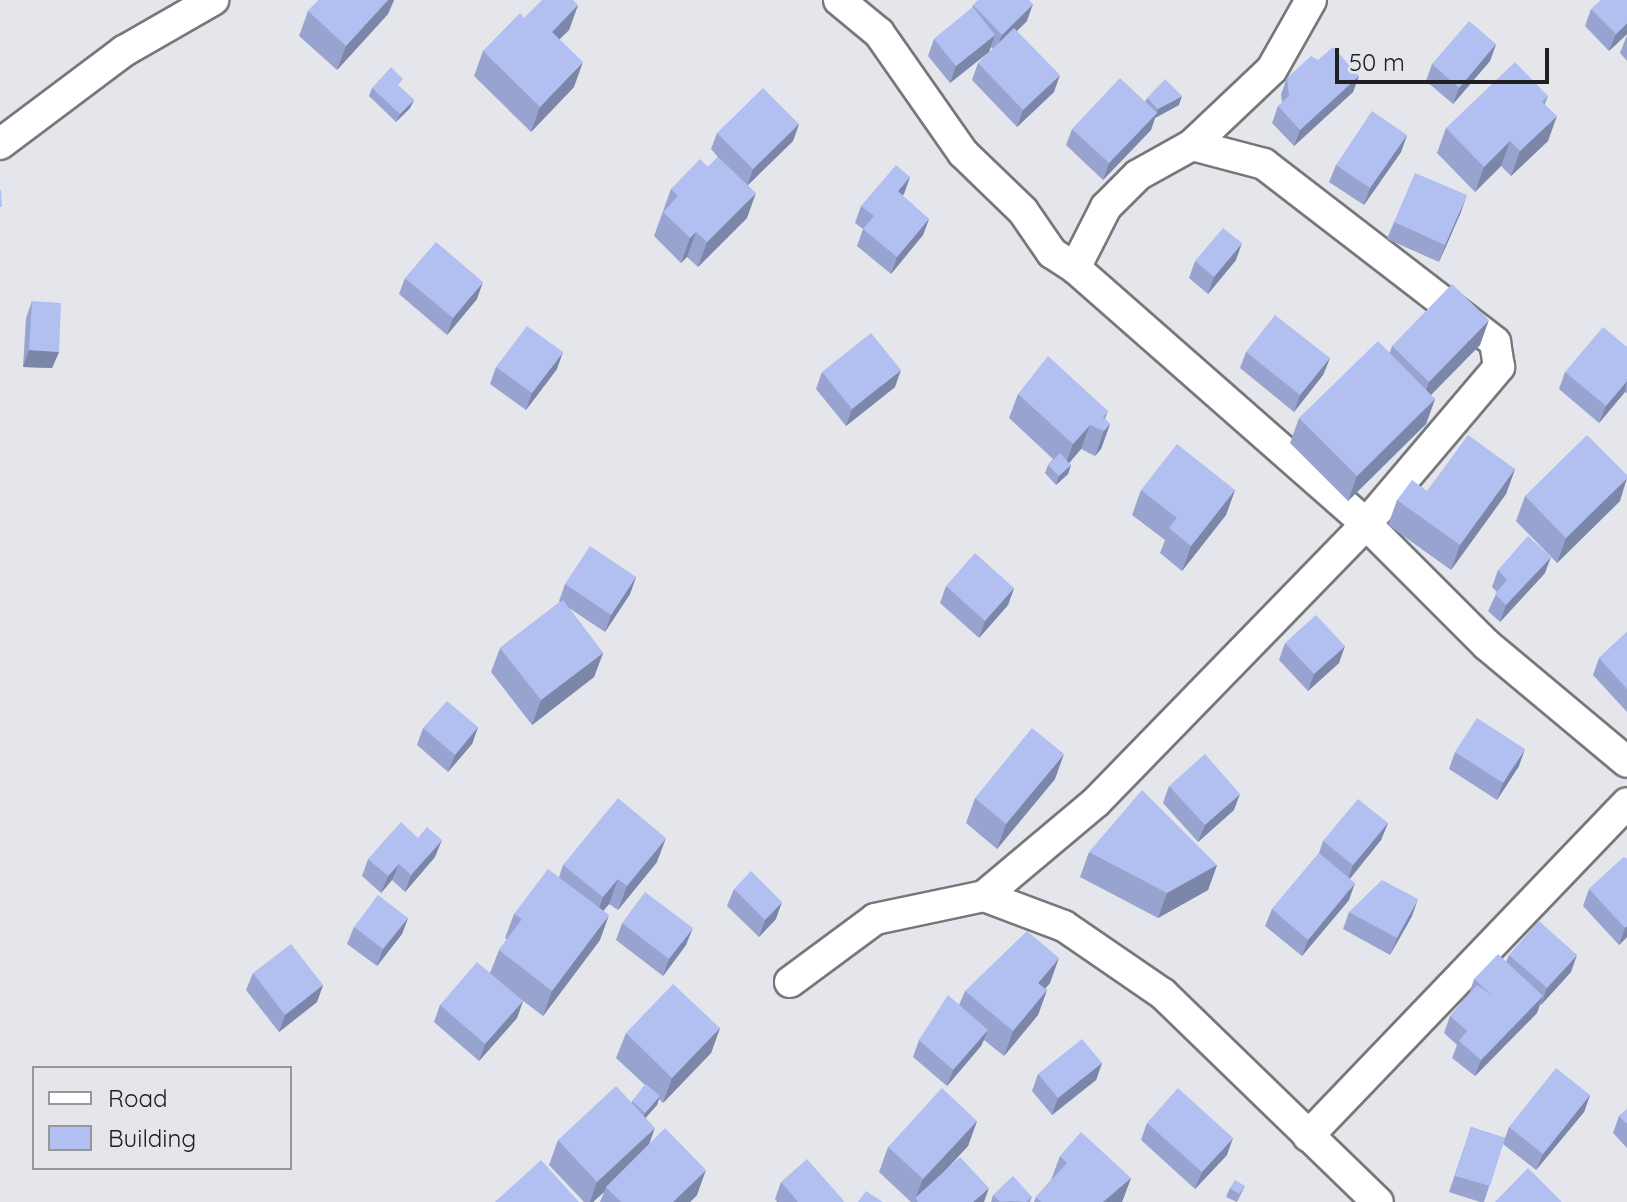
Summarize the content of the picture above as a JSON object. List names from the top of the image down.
{
  "legend": ["Road", "Building"],
  "scale_bar": "50 m"
}
